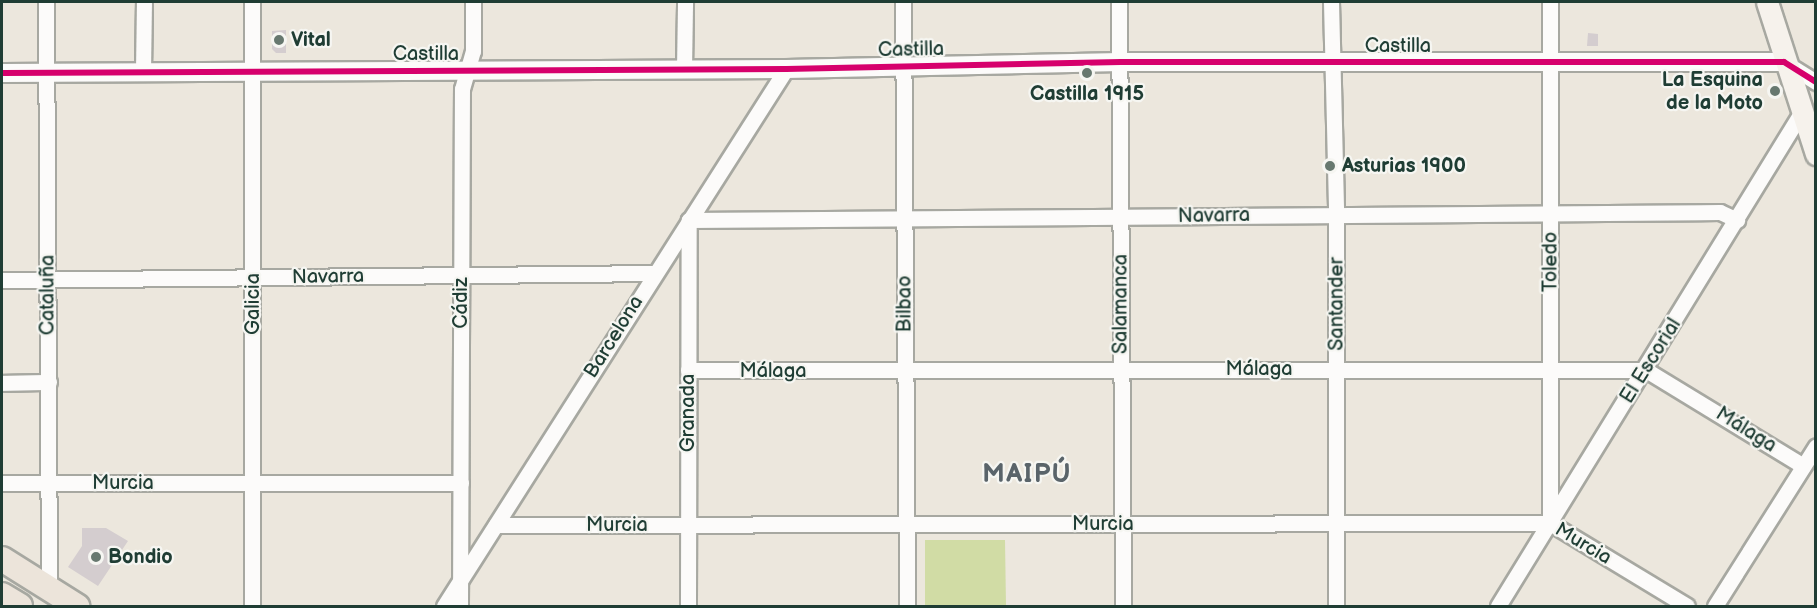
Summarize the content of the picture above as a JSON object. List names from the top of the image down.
{
  "streets": {
    "street": [
      "Castilla",
      "Navarra",
      "Toledo",
      "Cataluña",
      "Cádiz",
      "Galicia",
      "Bilbao",
      "Salamanca",
      "Santander",
      "Barcelona",
      "El Escorial",
      "Málaga",
      "Granada",
      "Murcia"
    ]
  },
  "crossings": [
    ["Castilla", "Toledo"],
    ["Castilla", "Cataluña"],
    ["Castilla", "Cádiz"],
    ["Castilla", "Galicia"],
    ["Castilla", "Bilbao"],
    ["Castilla", "Salamanca"],
    ["Castilla", "Santander"],
    ["Castilla", "Barcelona"],
    ["Navarra", "Toledo"],
    ["Navarra", "Cataluña"],
    ["Navarra", "Cádiz"],
    ["Navarra", "Galicia"],
    ["Navarra", "Bilbao"],
    ["Navarra", "Salamanca"],
    ["Navarra", "Santander"],
    ["Navarra", "Barcelona"],
    ["Navarra", "El Escorial"],
    ["Navarra", "Granada"],
    ["Toledo", "El Escorial"],
    ["Toledo", "Málaga"],
    ["Toledo", "Murcia"],
    ["Cataluña", "Murcia"],
    ["Cádiz", "Barcelona"],
    ["Cádiz", "Murcia"],
    ["Galicia", "Murcia"],
    ["Bilbao", "Málaga"],
    ["Bilbao", "Murcia"],
    ["Salamanca", "Málaga"],
    ["Salamanca", "Murcia"],
    ["Santander", "Málaga"],
    ["Santander", "Murcia"],
    ["Barcelona", "Granada"],
    ["Barcelona", "Murcia"],
    ["El Escorial", "Málaga"],
    ["El Escorial", "Murcia"],
    ["Málaga", "Granada"],
    ["Granada", "Murcia"]
  ],
  "districts": ["MAIPÚ"],
  "places": [
    "Vital",
    "Castilla 1915",
    "La Esquina de la Moto",
    "Asturias 1900",
    "Bondio"
  ]
}
